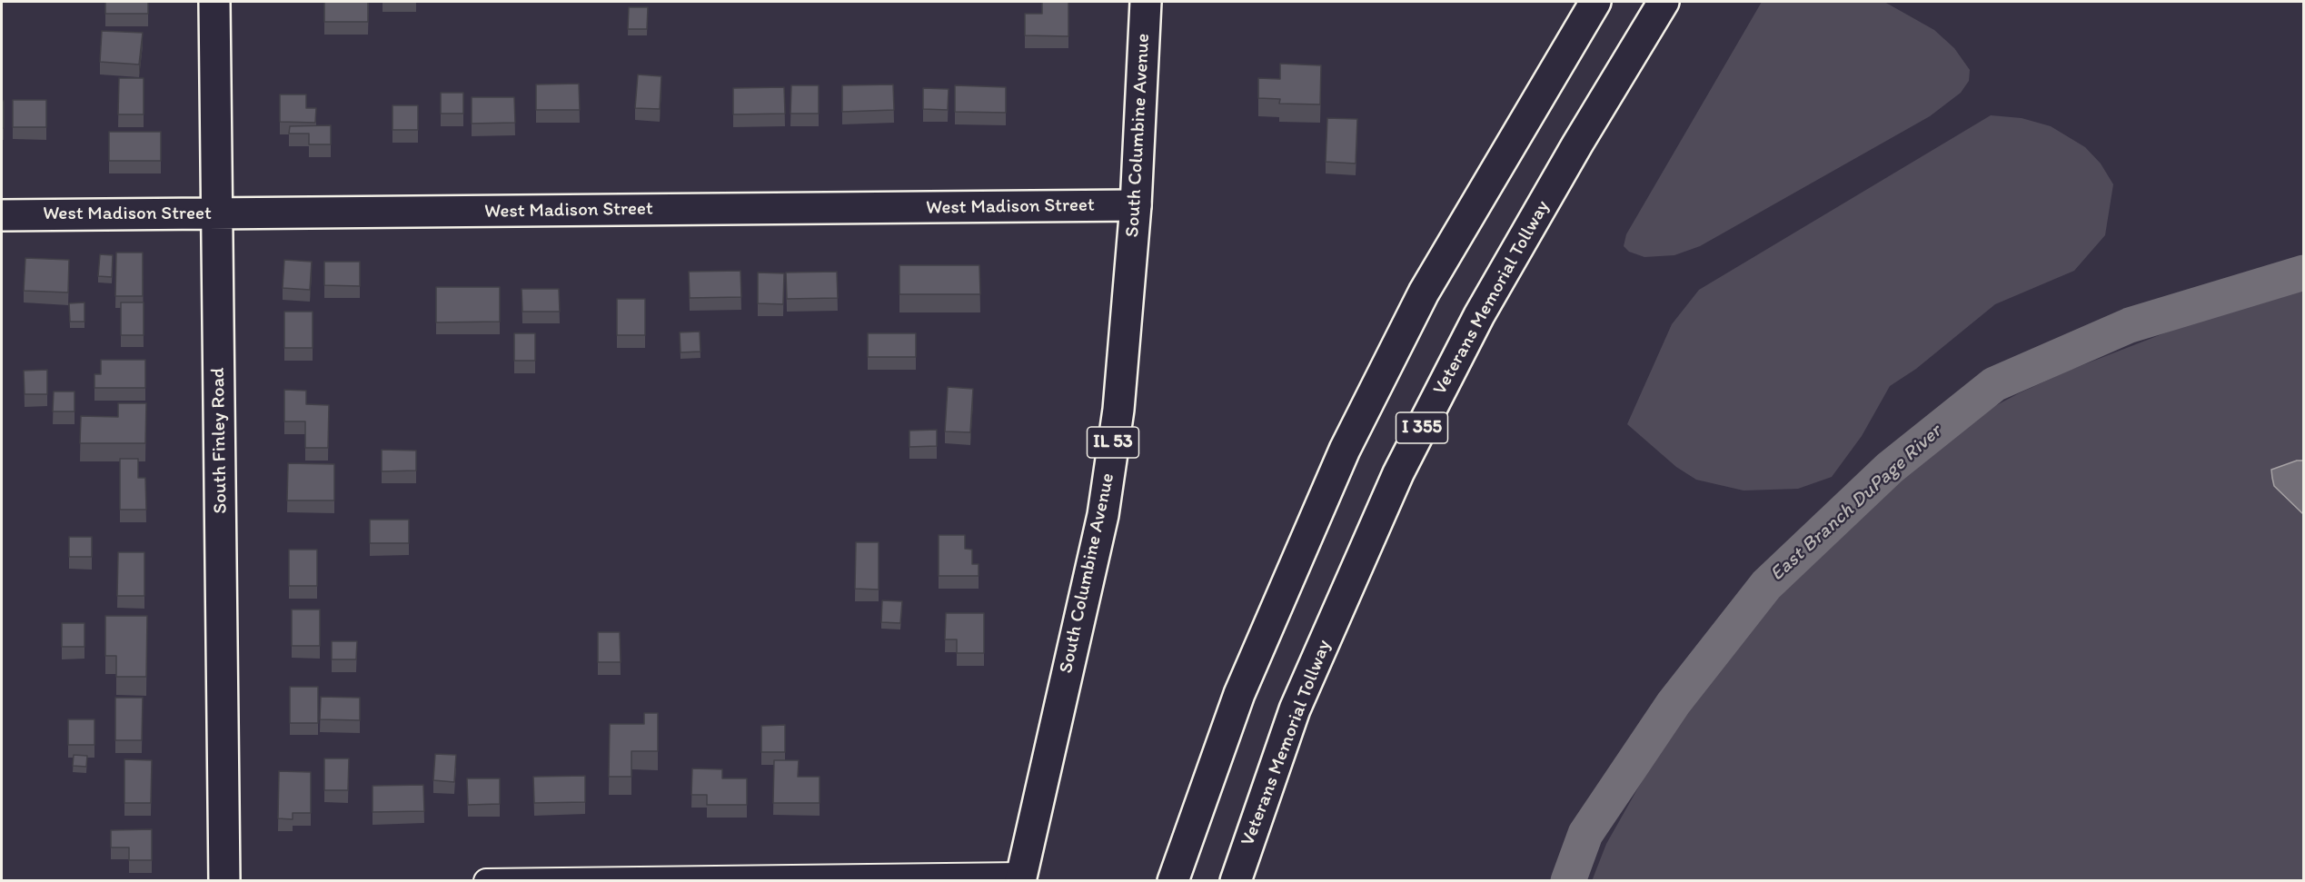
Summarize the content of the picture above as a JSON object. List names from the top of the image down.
{
  "streets": {
    "main road": [
      "South Columbine Avenue",
      "West Madison Street",
      "Veterans Memorial Tollway",
      "I 355",
      "South Finley Road",
      "IL 53"
    ]
  },
  "crossings": [
    ["South Columbine Avenue", "West Madison Street"],
    ["West Madison Street", "South Finley Road"]
  ],
  "water": ["East Branch DuPage River"]
}
